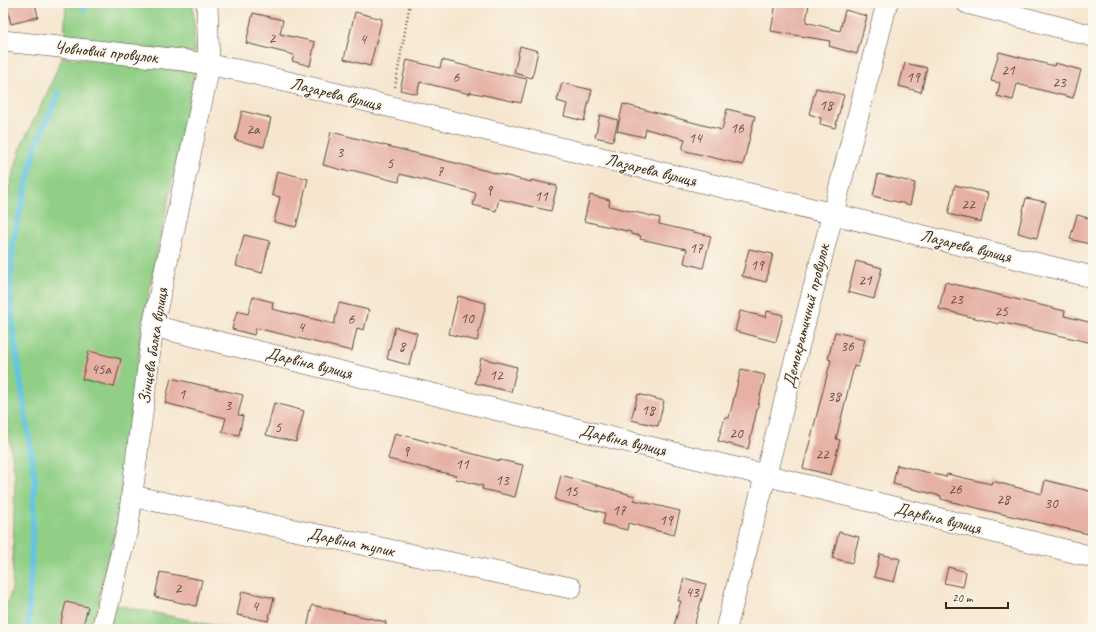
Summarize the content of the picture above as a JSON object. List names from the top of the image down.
{
  "streets": {
    "street": [
      "Човновий провулок",
      "Лазарева вулиця",
      "Демократичний провулок",
      "Зінцева балка вулиця",
      "Дарвіна вулиця",
      "Дарвіна тупик"
    ]
  },
  "crossings": [
    ["Човновий провулок", "Лазарева вулиця"],
    ["Човновий провулок", "Зінцева балка вулиця"],
    ["Лазарева вулиця", "Демократичний провулок"],
    ["Лазарева вулиця", "Зінцева балка вулиця"],
    ["Демократичний провулок", "Дарвіна вулиця"],
    ["Зінцева балка вулиця", "Дарвіна вулиця"],
    ["Зінцева балка вулиця", "Дарвіна тупик"]
  ],
  "house_numbers": [
    "2",
    "4",
    "21",
    "6",
    "19",
    "23",
    "18",
    "16",
    "2а",
    "14",
    "3",
    "5",
    "7",
    "9",
    "11",
    "22",
    "17",
    "19",
    "21",
    "23",
    "25",
    "10",
    "6",
    "4",
    "8",
    "36",
    "45а",
    "12",
    "1",
    "38",
    "3",
    "18",
    "5",
    "20",
    "9",
    "22",
    "11",
    "13",
    "26",
    "15",
    "28",
    "30",
    "17",
    "19",
    "2",
    "43",
    "4"
  ],
  "scale_bar": "20 m"
}
